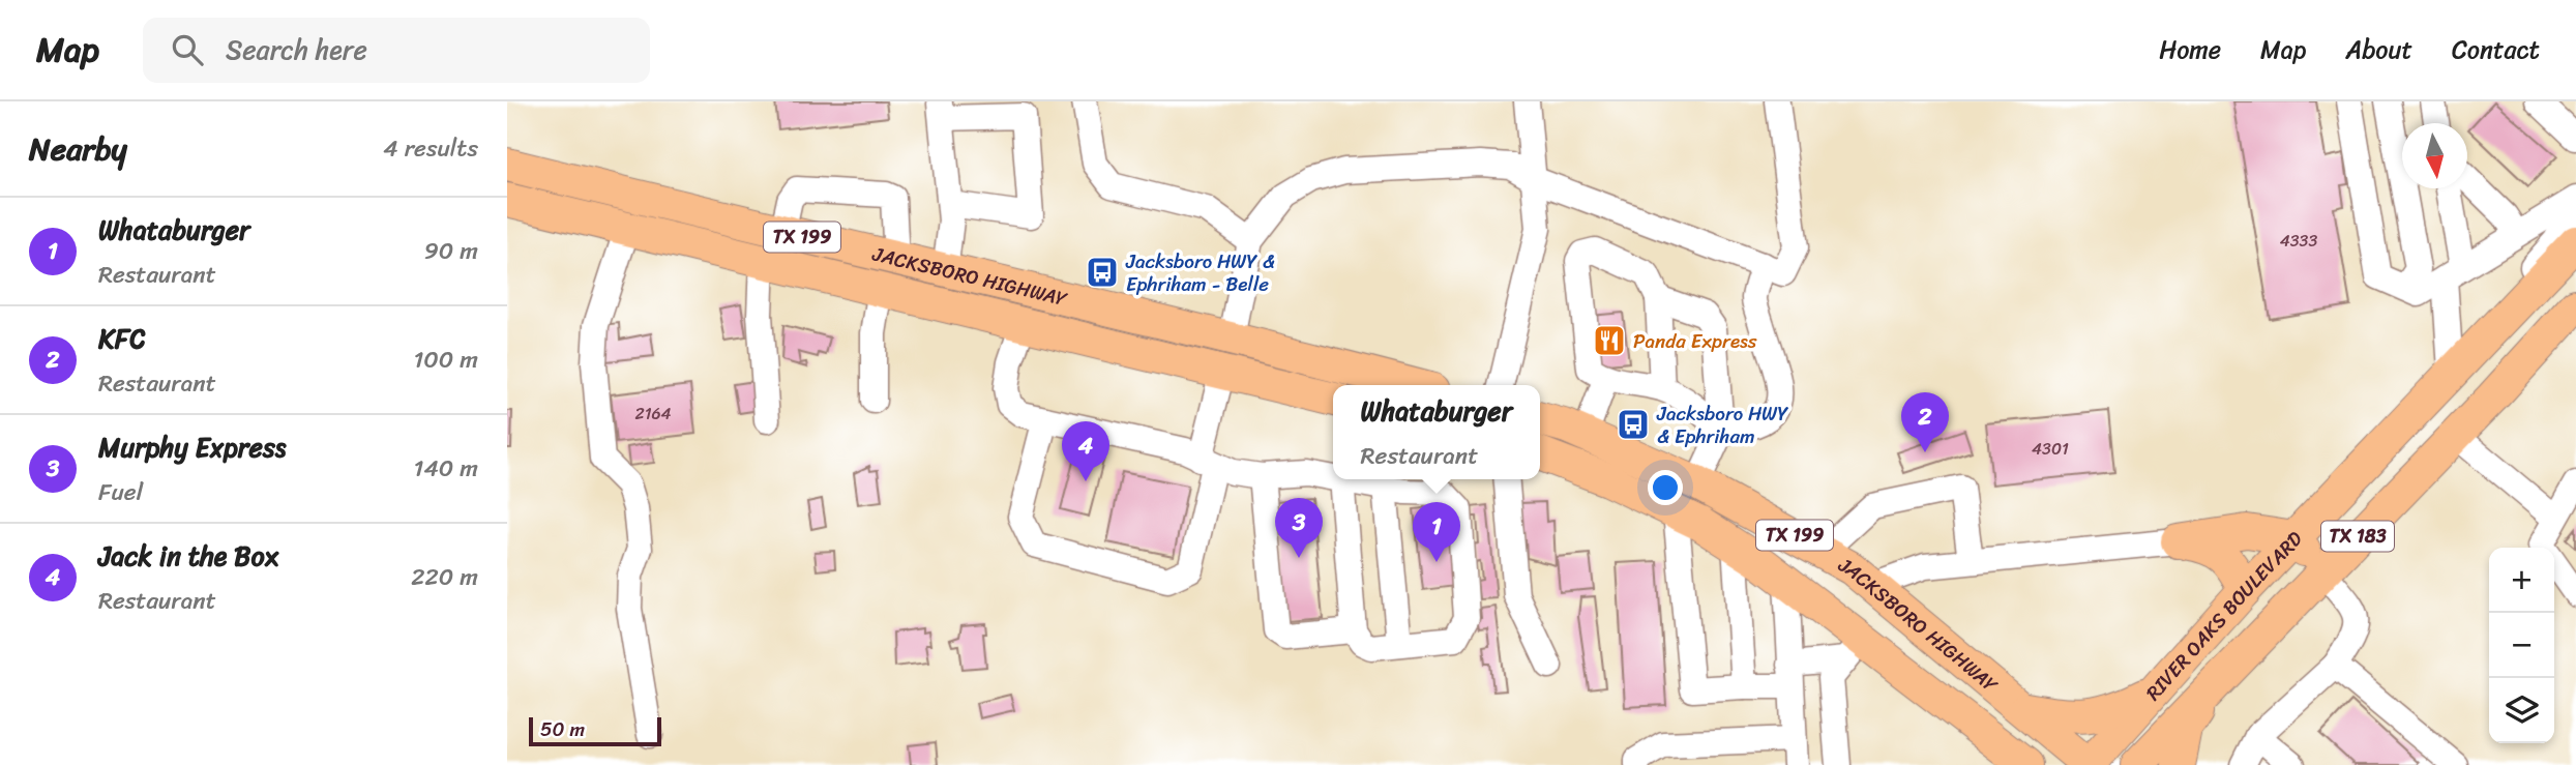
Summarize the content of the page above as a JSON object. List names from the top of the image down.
{
  "streets": {
    "main road": [
      "TX 199",
      "JACKSBORO HIGHWAY",
      "TX 183",
      "RIVER OAKS BOULEVARD"
    ]
  },
  "crossings": [
    ["JACKSBORO HIGHWAY", "RIVER OAKS BOULEVARD"]
  ],
  "places": {
    "bus stop": ["Jacksboro HWY & Ephriham - Belle", "Jacksboro HWY & Ephriham"],
    "restaurant": ["Panda Express"]
  },
  "house_numbers": ["4333", "2164", "4301"],
  "scale_bar": "50 m",
  "north": "bottom",
  "page": {
    "header": "Map",
    "search": "Search here",
    "nav": [
      "Home",
      "Map",
      "About",
      "Contact"
    ],
    "heading": ["Nearby", "4 results"],
    "list": [
      {
        "mark": "1",
        "name": "Whataburger",
        "note": "Restaurant",
        "value": "90 m"
      },
      {
        "mark": "2",
        "name": "KFC",
        "note": "Restaurant",
        "value": "100 m"
      },
      {
        "mark": "3",
        "name": "Murphy Express",
        "note": "Fuel",
        "value": "140 m"
      },
      {
        "mark": "4",
        "name": "Jack in the Box",
        "note": "Restaurant",
        "value": "220 m"
      }
    ],
    "popup": ["Whataburger", "Restaurant"],
    "pins": [
      "2",
      "4",
      "3",
      "1"
    ],
    "map_buttons": ["+", "−"],
    "scale": "50 m"
  }
}
